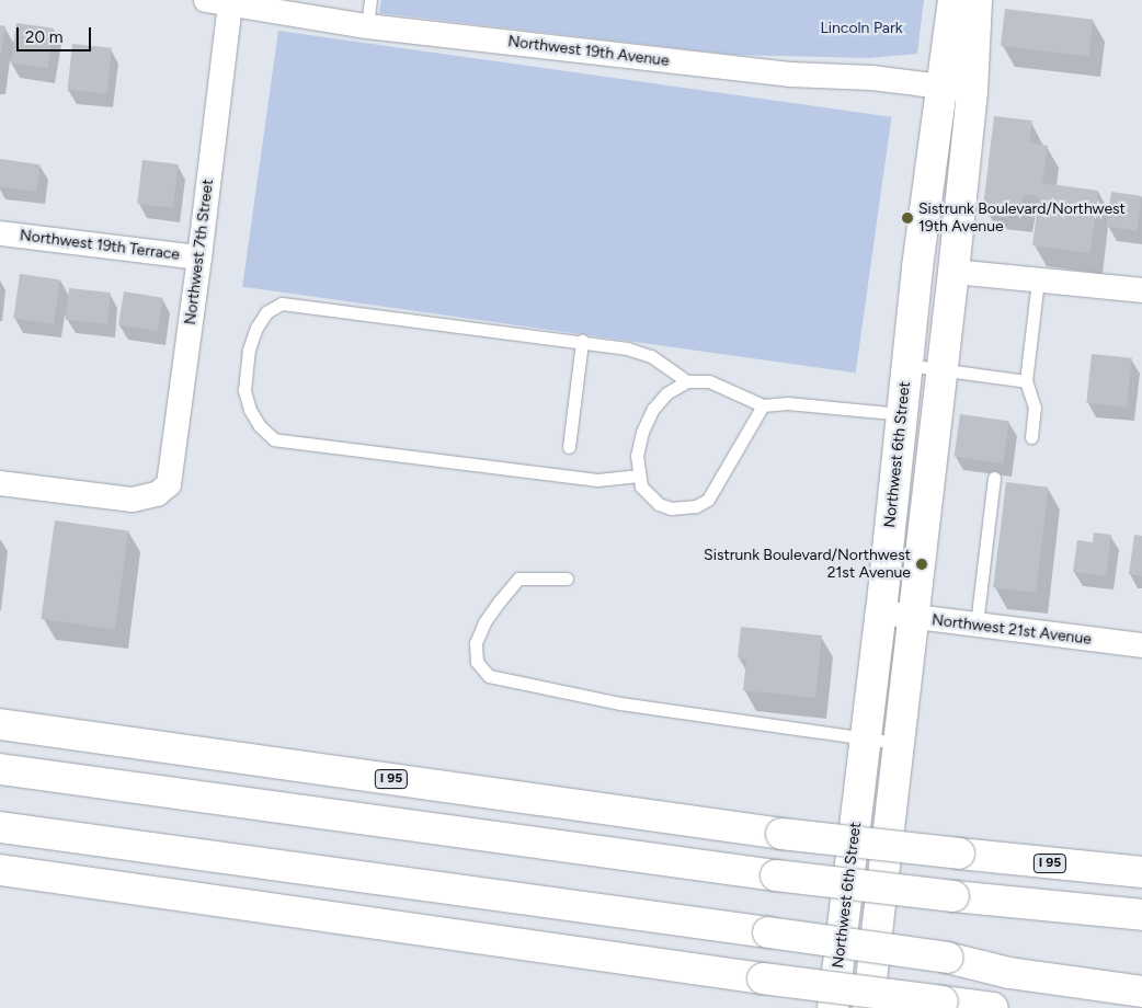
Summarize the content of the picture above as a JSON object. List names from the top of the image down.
{
  "streets": {
    "main road": ["Northwest 6th Street", "I 95"],
    "street": [
      "Northwest 19th Avenue",
      "Northwest 19th Terrace",
      "Northwest 7th Street",
      "Northwest 21st Avenue"
    ]
  },
  "crossings": [
    ["Northwest 19th Avenue", "Northwest 7th Street"],
    ["Northwest 19th Avenue", "Northwest 6th Street"],
    ["Northwest 19th Terrace", "Northwest 7th Street"],
    ["Northwest 6th Street", "Northwest 21st Avenue"]
  ],
  "parks": ["Lincoln Park"],
  "places": ["Sistrunk Boulevard/Northwest 19th Avenue", "Sistrunk Boulevard/Northwest 21st Avenue"],
  "scale_bar": "20 m"
}
